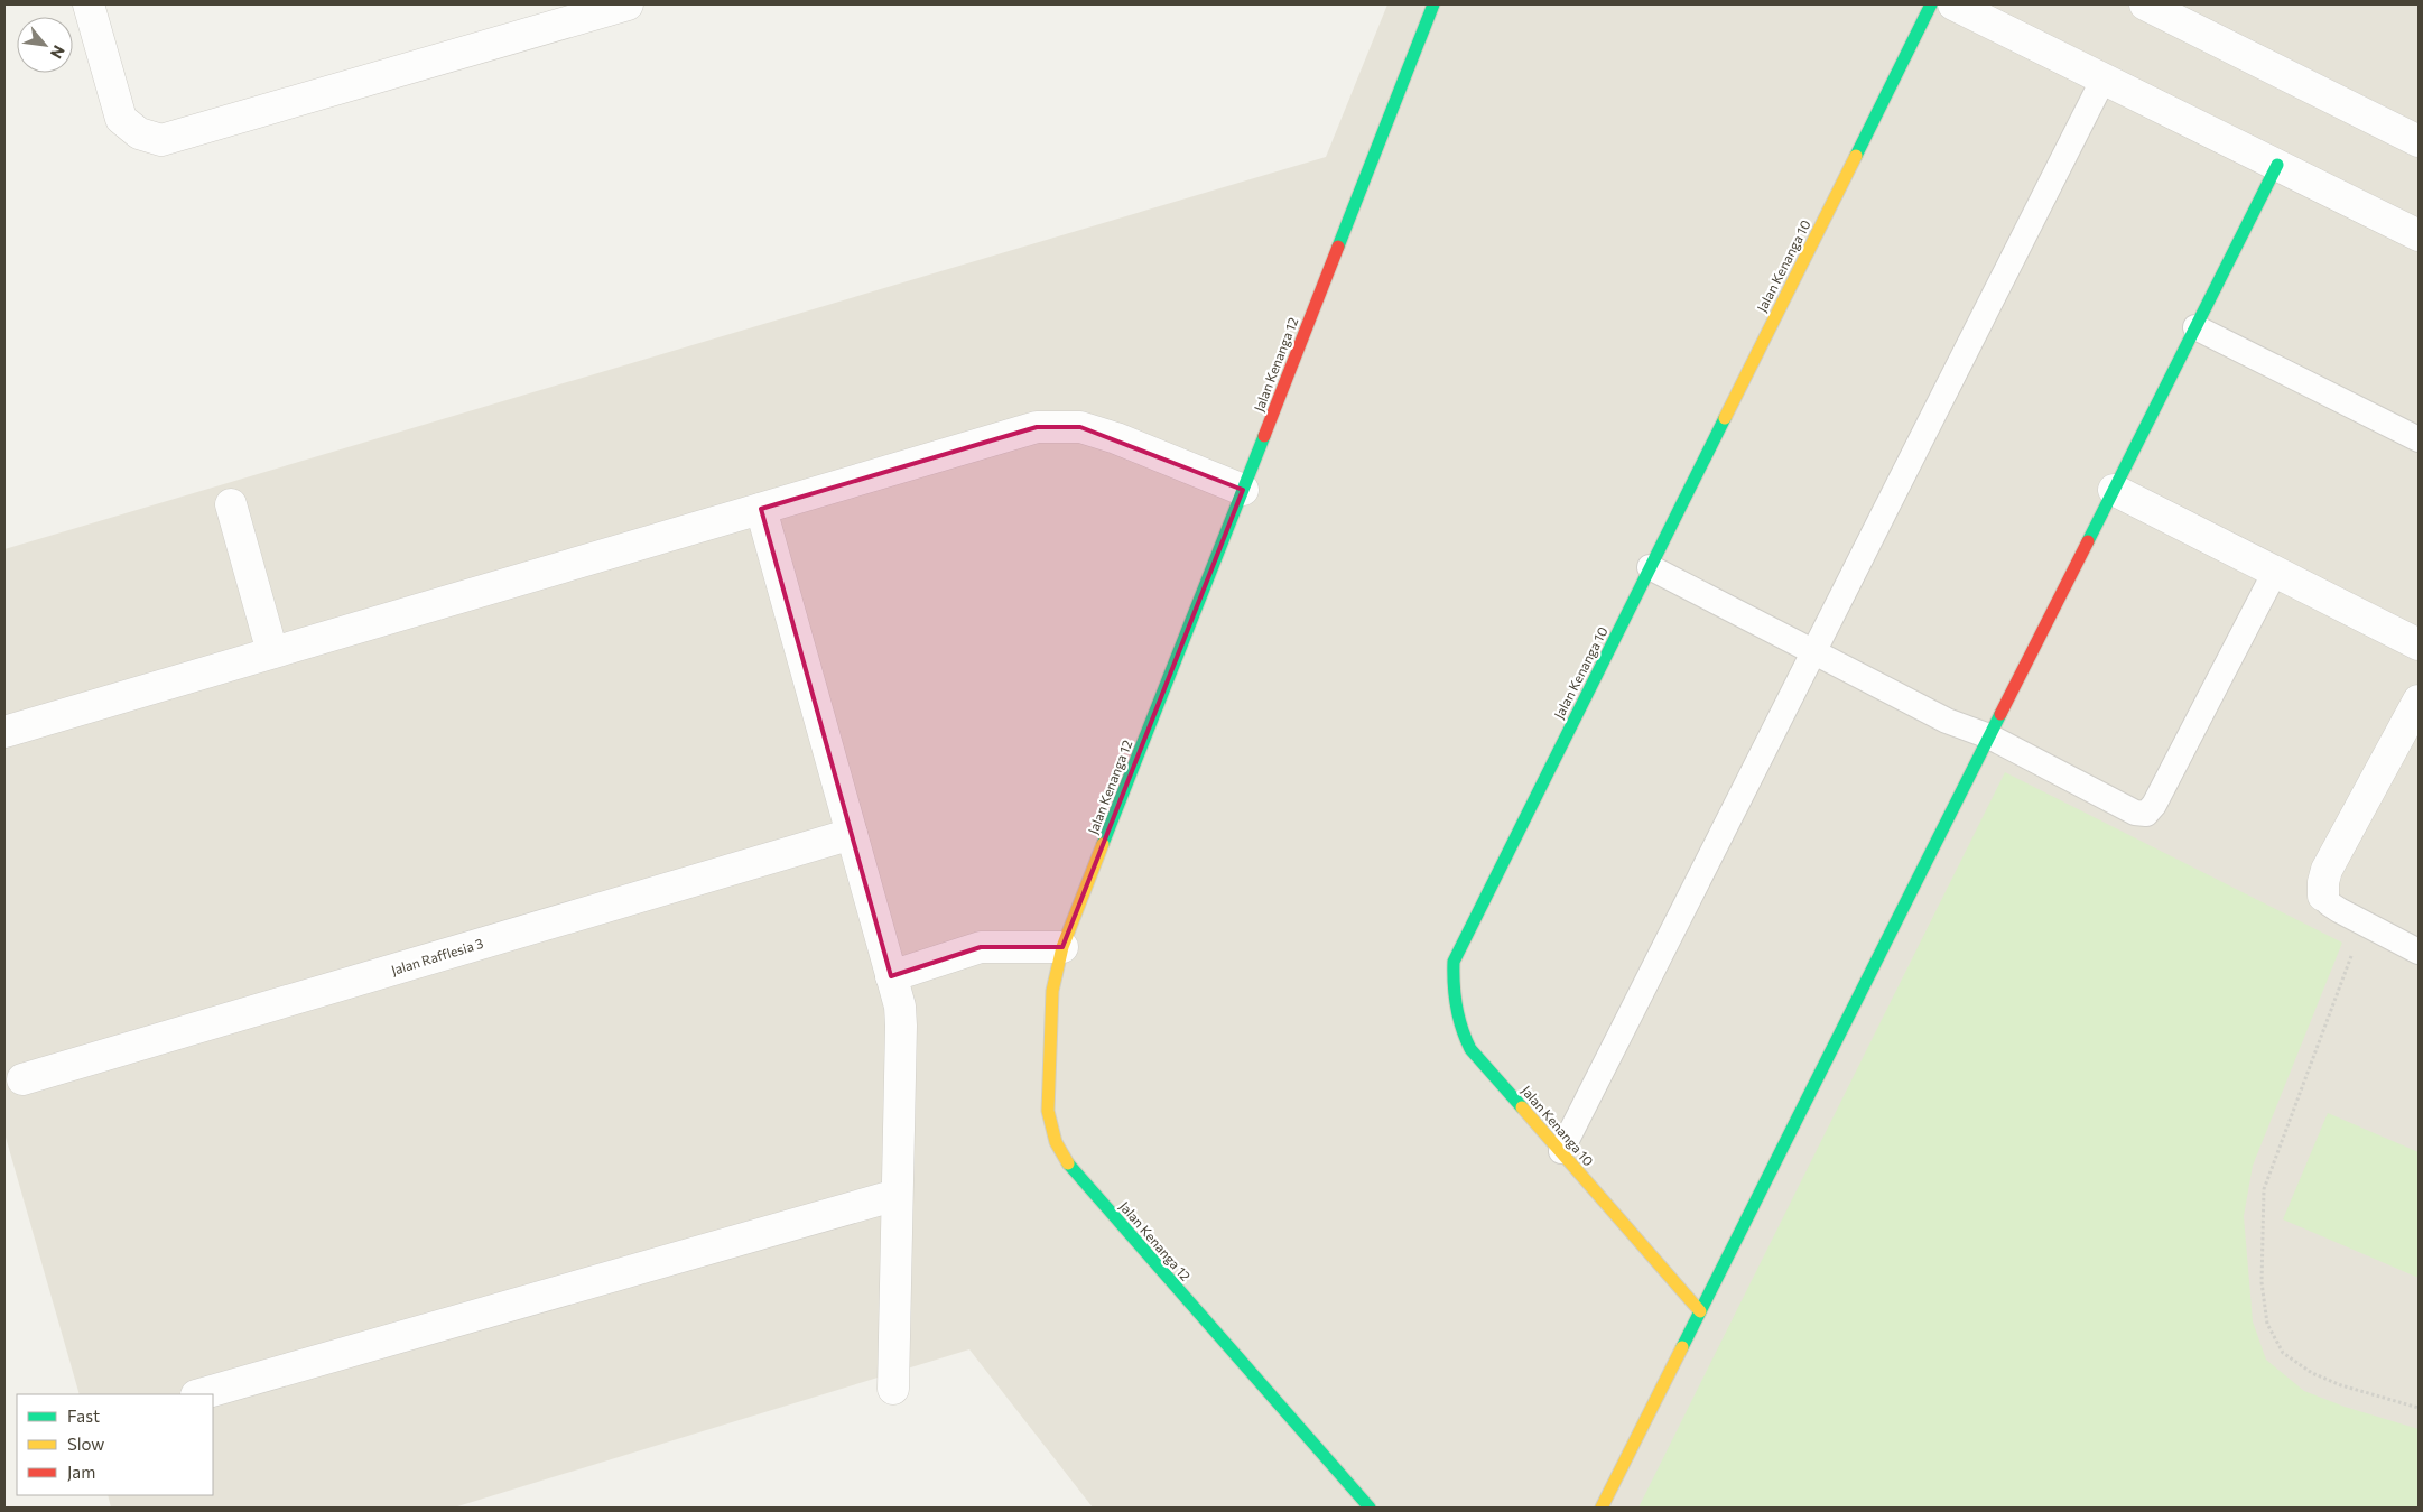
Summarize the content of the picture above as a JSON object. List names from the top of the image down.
{
  "streets": {
    "street": ["Jalan Kenanga 10", "Jalan Kenanga 12", "Jalan Rafflesia 3"]
  },
  "legend": ["Fast", "Slow", "Jam"],
  "north": "bottom right"
}
